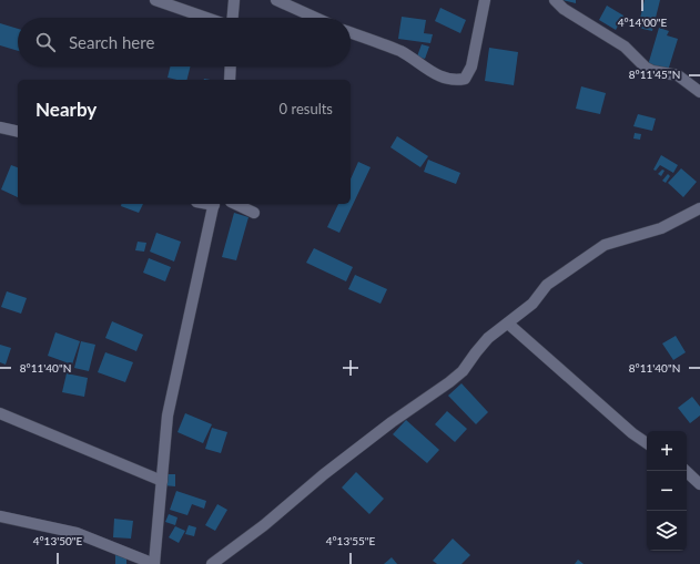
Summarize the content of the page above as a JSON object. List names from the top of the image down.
{
  "page": {
    "search": "Search here",
    "heading": ["Nearby", "0 results"],
    "map_buttons": ["+", "−"]
  },
  "coordinates": [
    "4°14'00\"E",
    "8°11'45\"N",
    "8°11'40\"N",
    "4°13'50\"E",
    "4°13'55\"E"
  ]
}
